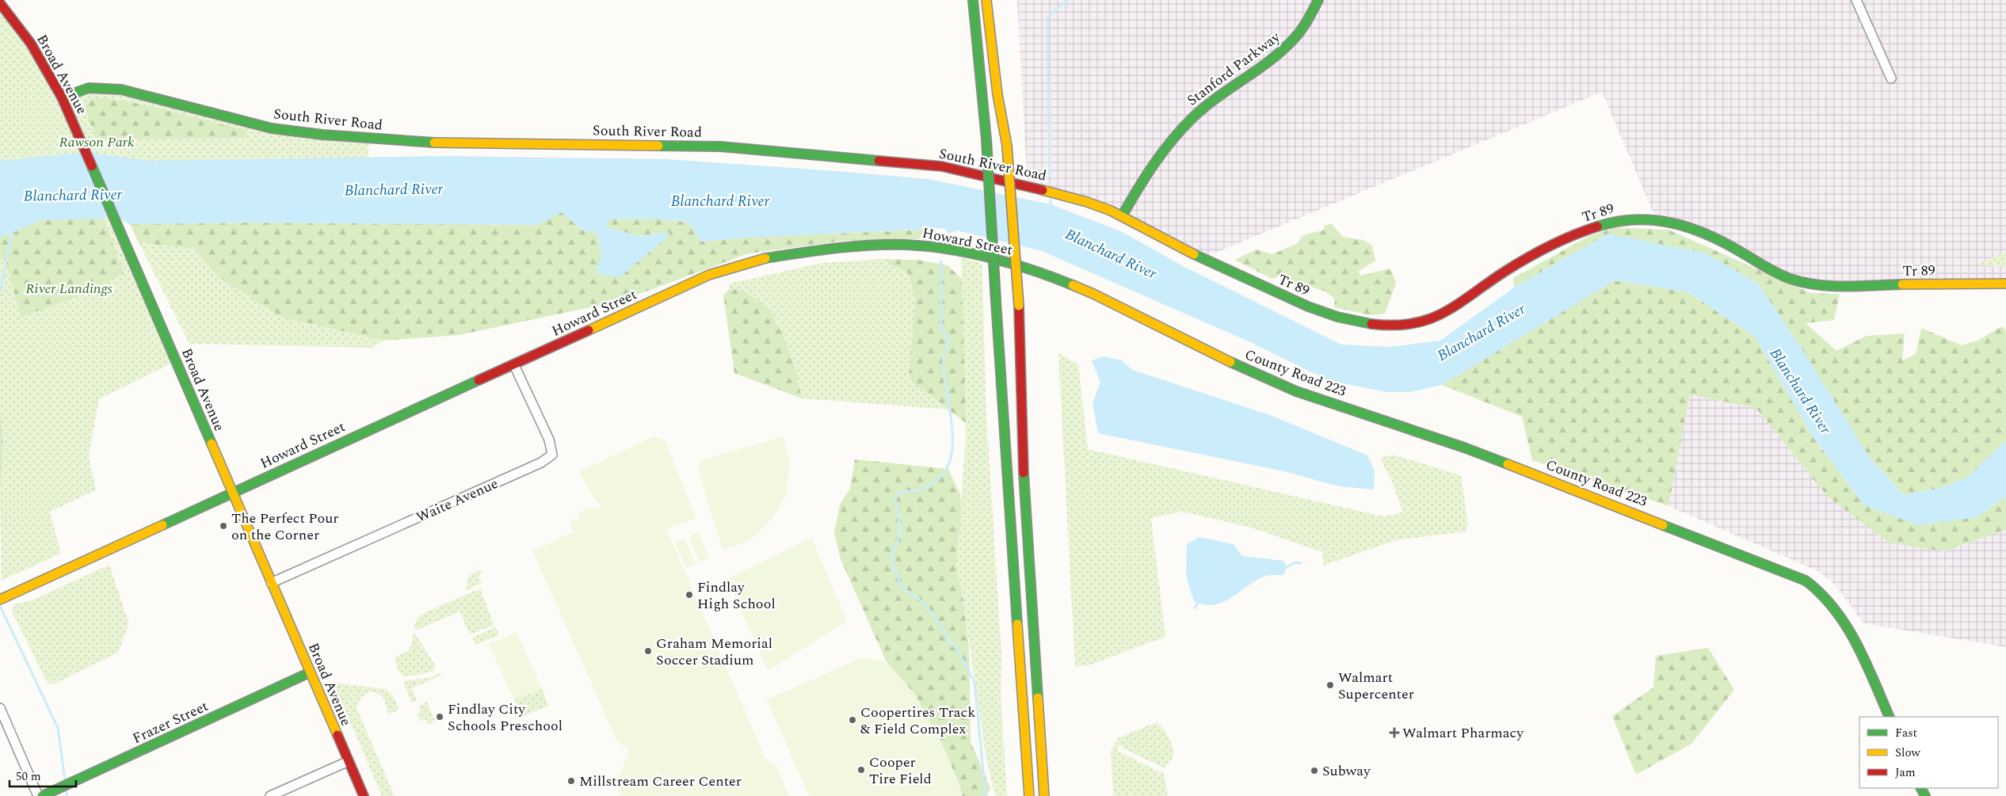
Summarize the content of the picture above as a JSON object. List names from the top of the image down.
{
  "streets": {
    "main road": [
      "Stanford Parkway",
      "Broad Avenue",
      "South River Road",
      "Tr 89",
      "Howard Street",
      "County Road 223",
      "Frazer Street"
    ],
    "street": ["Waite Avenue"]
  },
  "crossings": [
    ["Stanford Parkway", "South River Road"],
    ["Broad Avenue", "South River Road"],
    ["Broad Avenue", "Howard Street"],
    ["Broad Avenue", "Waite Avenue"],
    ["Broad Avenue", "Frazer Street"],
    ["South River Road", "Tr 89"],
    ["Howard Street", "County Road 223"],
    ["Howard Street", "Waite Avenue"]
  ],
  "water": ["Blanchard River"],
  "parks": ["Rawson Park", "River Landings"],
  "places": {
    "other": [
      "The Perfect Pour on the Corner",
      "Findlay High School",
      "Graham Memorial Soccer Stadium",
      "Walmart Supercenter",
      "Findlay City Schools Preschool",
      "Coopertires Track & Field Complex",
      "Cooper Tire Field",
      "Subway",
      "Millstream Career Center"
    ],
    "health": ["Walmart Pharmacy"]
  },
  "legend": ["Fast", "Slow", "Jam"],
  "scale_bar": "50 m"
}
